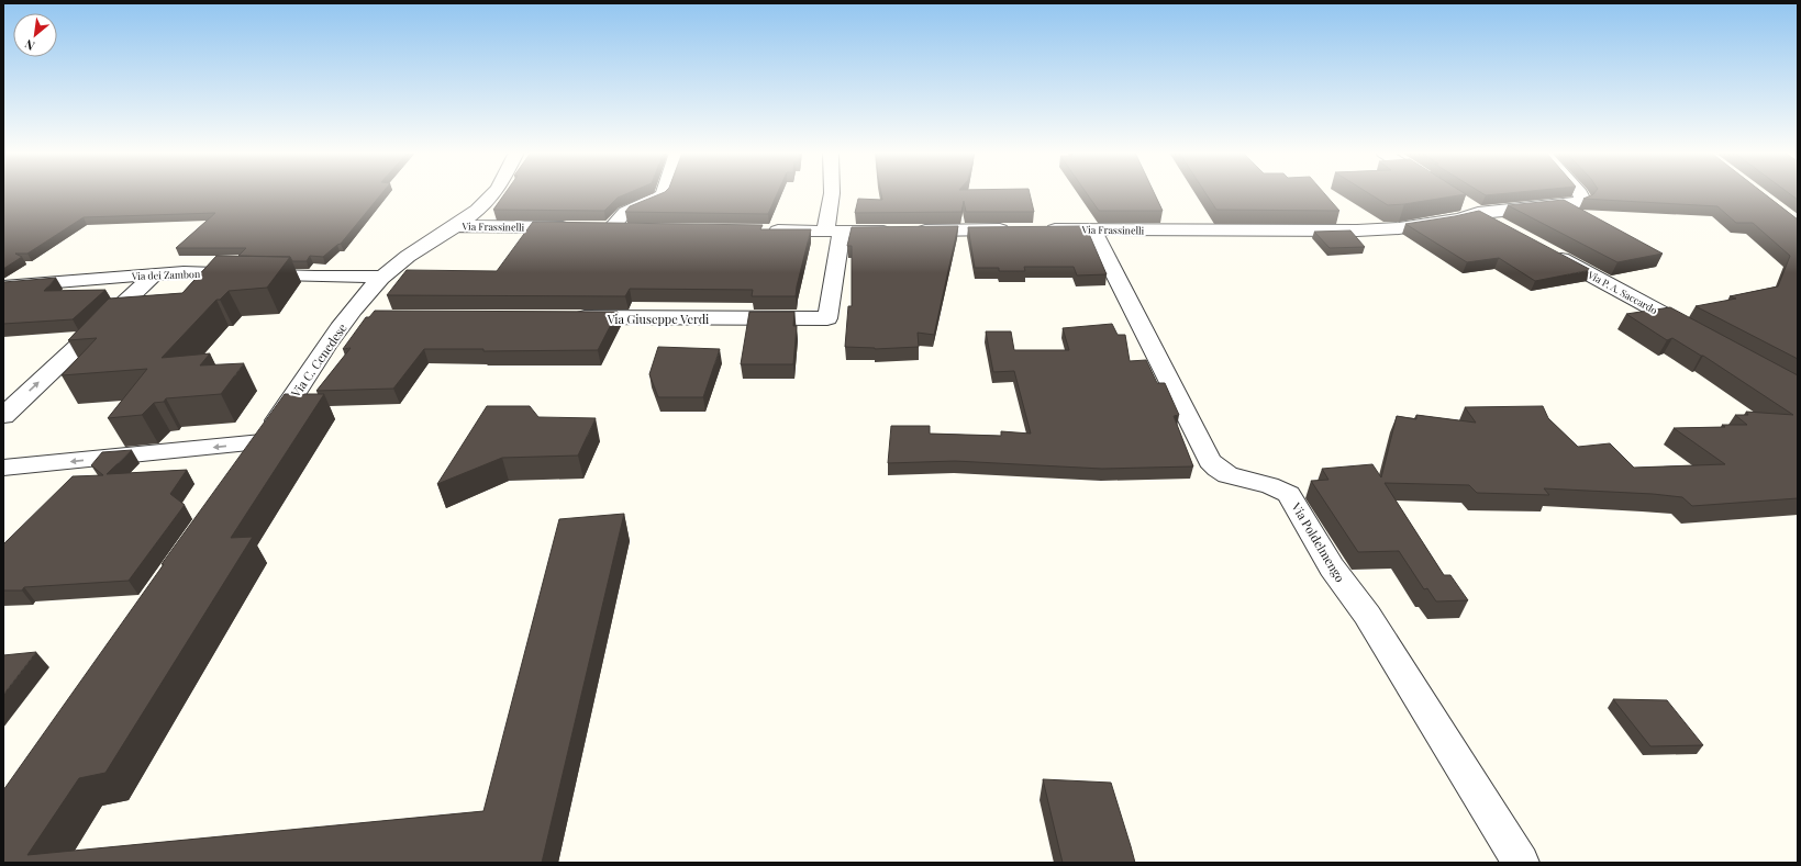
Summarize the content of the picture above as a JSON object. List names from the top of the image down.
{
  "streets": {
    "street": [
      "Via Frassinelli",
      "Via dei Zambon",
      "Via P. A. Saccardo",
      "Via Giuseppe Verdi",
      "Via C. Cenedese",
      "Via Poldelmengo"
    ]
  },
  "crossings": [
    ["Via Frassinelli", "Via C. Cenedese"],
    ["Via Frassinelli", "Via Poldelmengo"],
    ["Via dei Zambon", "Via C. Cenedese"]
  ],
  "north": "bottom left"
}
